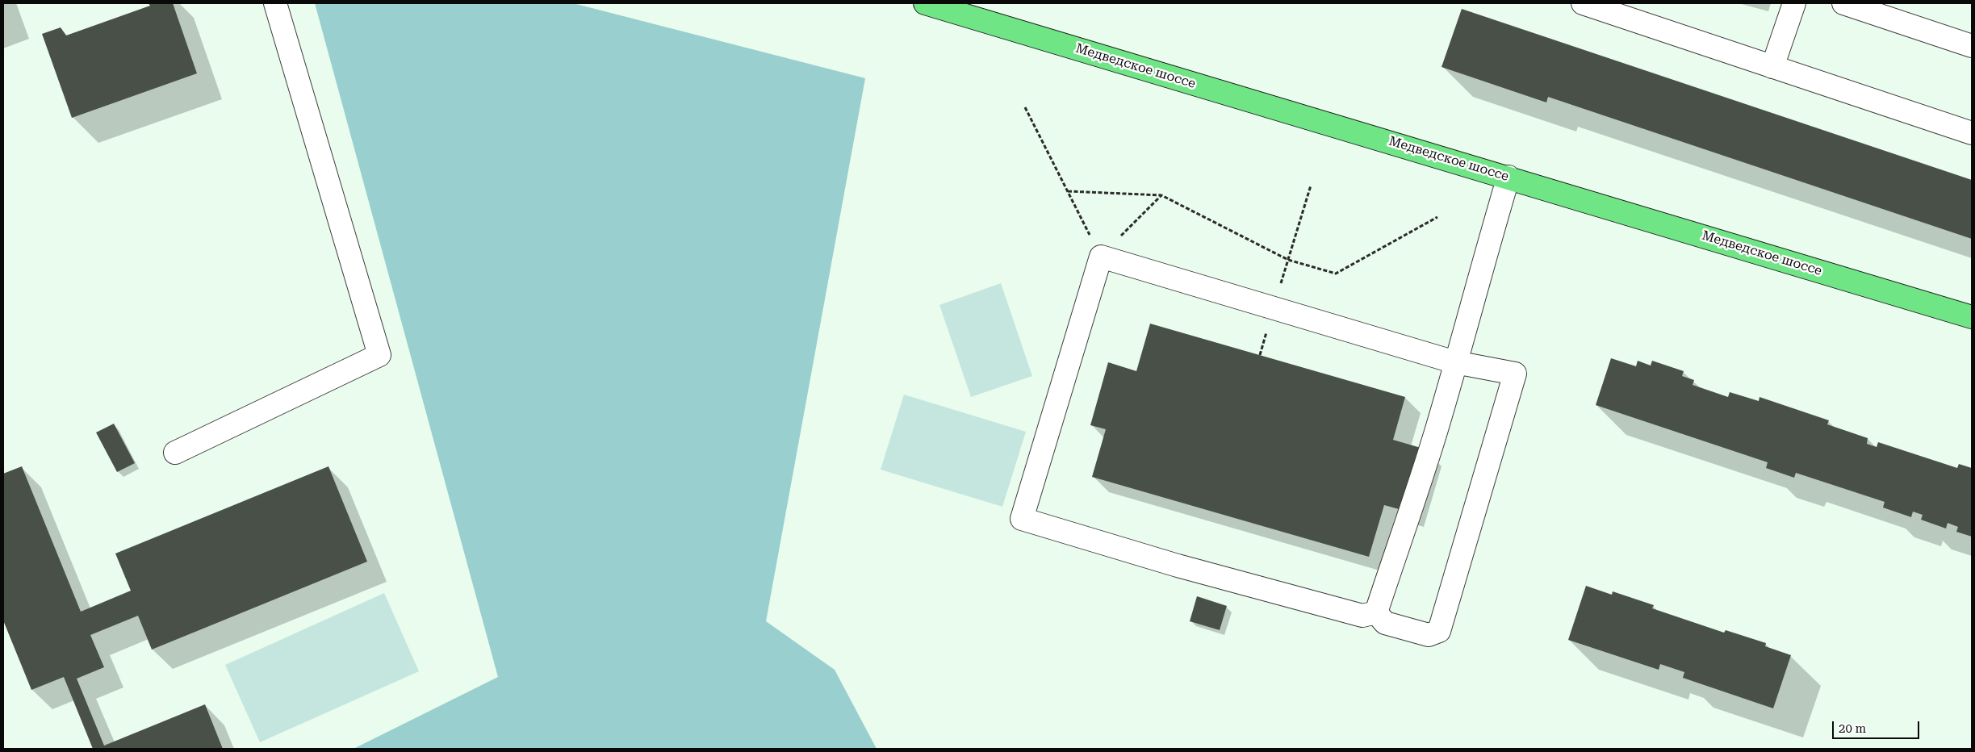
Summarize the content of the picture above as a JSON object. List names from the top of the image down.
{
  "streets": {
    "main road": ["Медведское шоссе"]
  },
  "scale_bar": "20 m"
}
